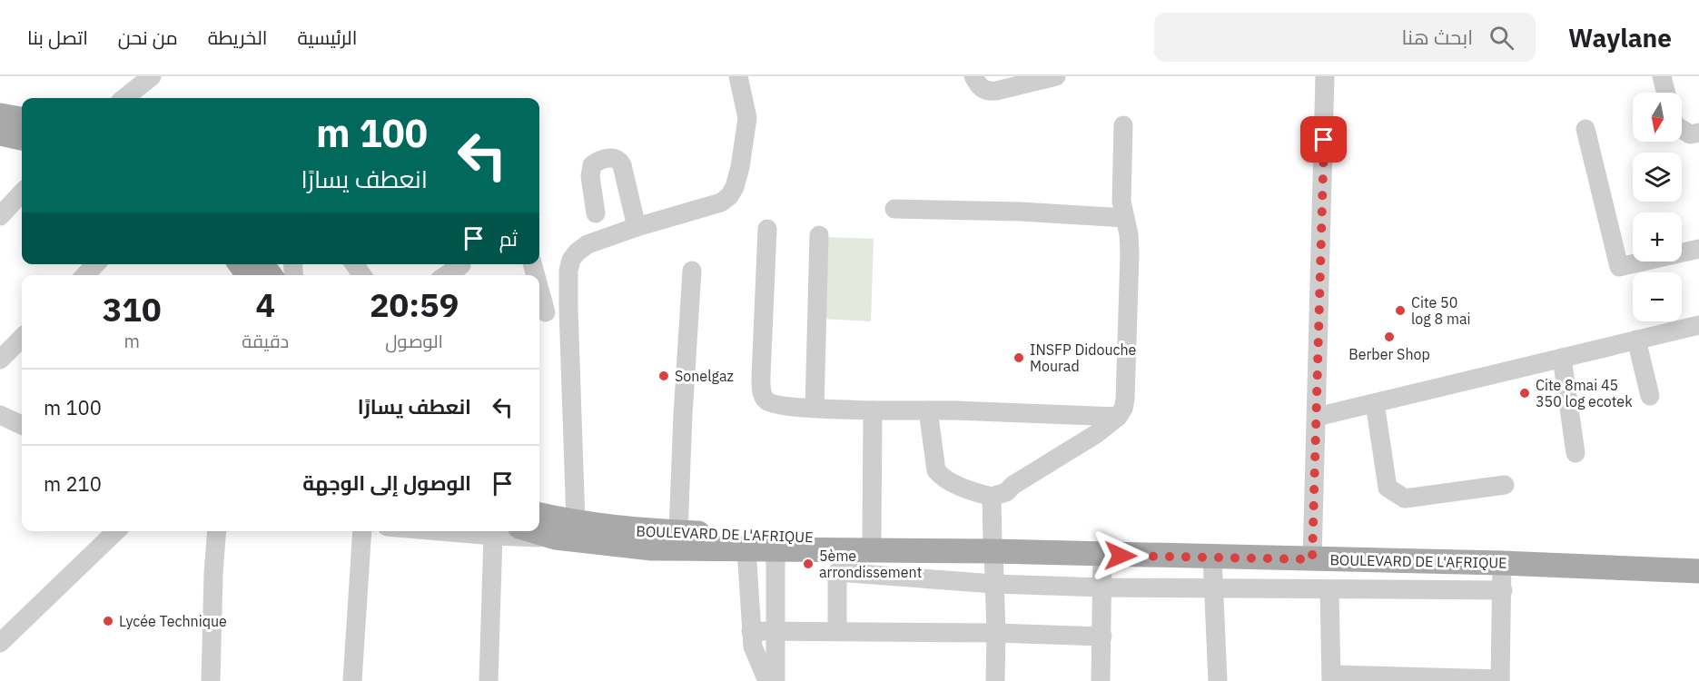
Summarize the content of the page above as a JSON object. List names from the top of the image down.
{
  "streets": {
    "main road": ["BOULEVARD DE L'AFRIQUE"]
  },
  "places": [
    "Cite 50 log 8 mai",
    "Berber Shop",
    "INSFP Didouche Mourad",
    "Sonelgaz",
    "Cite 8mai 45 350 log ecotek",
    "5ème arrondissement",
    "Lycée Technique"
  ],
  "north": "bottom",
  "page": {
    "header": "Waylane",
    "search": "ابحث هنا",
    "nav": [
      "الرئيسية",
      "الخريطة",
      "من نحن",
      "اتصل بنا"
    ],
    "map_buttons": ["+", "−"],
    "turn": ["100 m", "انعطف يسارًا"],
    "then": "ثم",
    "eta": [
      "20:59",
      "الوصول",
      "4",
      "دقيقة",
      "310",
      "m"
    ],
    "list": [
      {
        "name": "انعطف يسارًا",
        "value": "100 m"
      },
      {
        "name": "الوصول إلى الوجهة",
        "value": "210 m"
      }
    ]
  }
}
